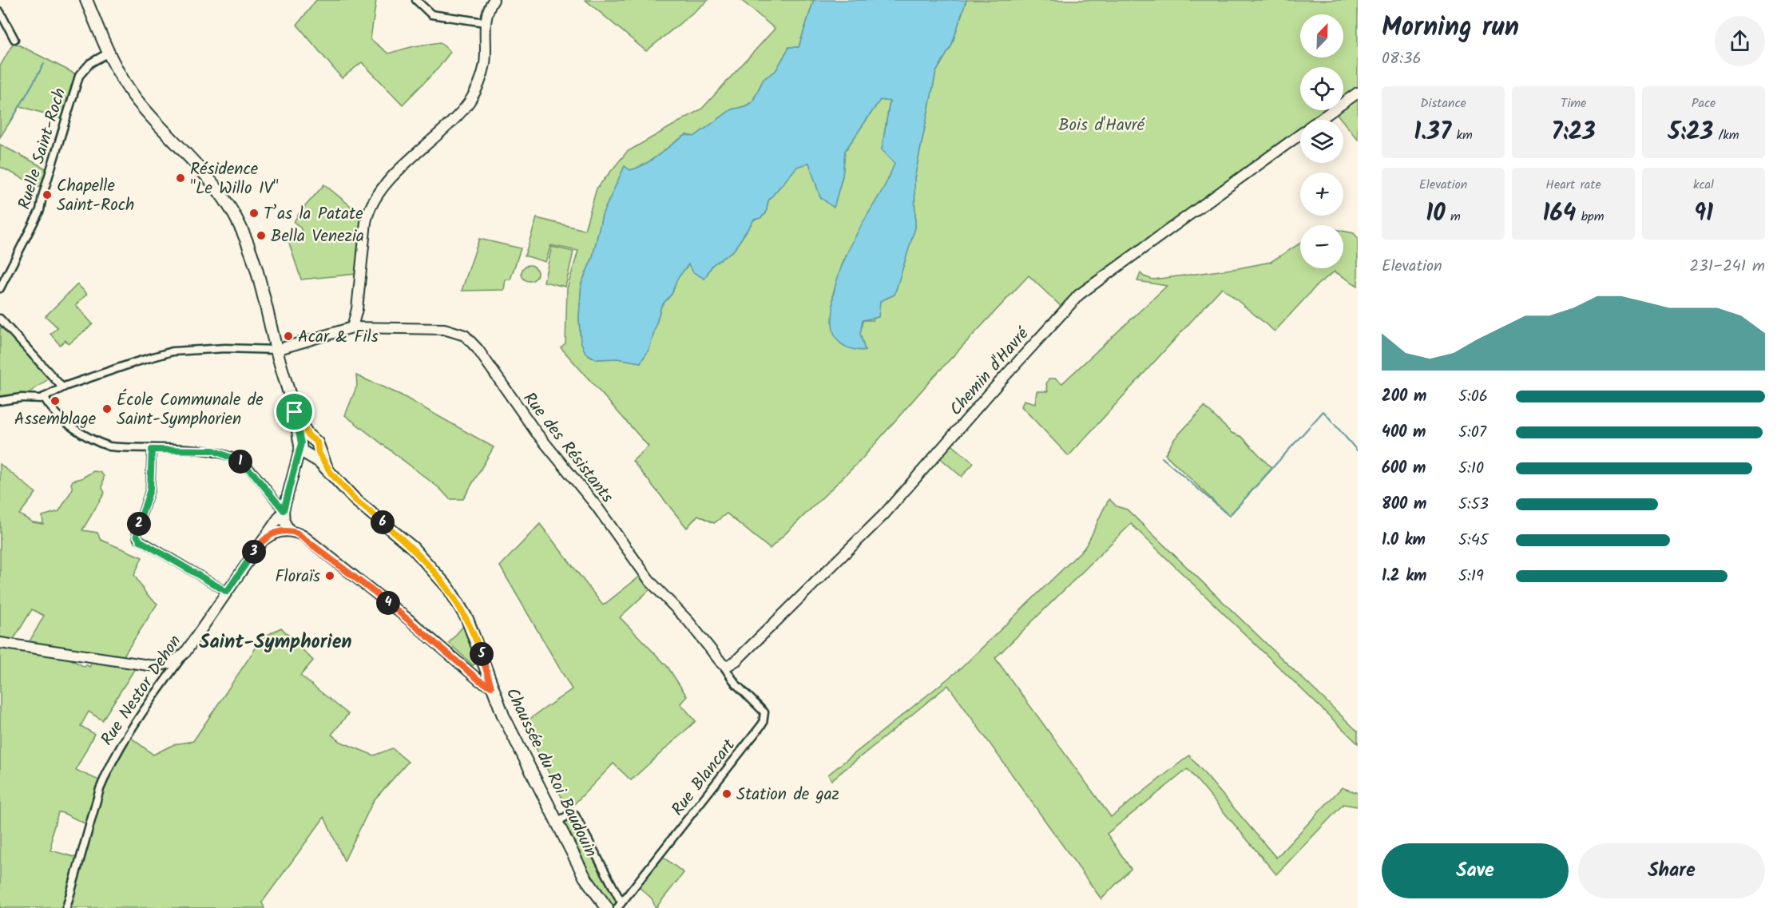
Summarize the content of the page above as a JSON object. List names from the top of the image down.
{
  "streets": {
    "main road": ["Chaussée du Roi Baudouin"],
    "street": [
      "Ruelle Saint-Roch",
      "Chemin d'Havré",
      "Rue des Résistants",
      "Rue Nestor Dehon",
      "Rue Blancart"
    ]
  },
  "crossings": [
    ["Ruelle Saint-Roch", "Chaussée du Roi Baudouin"],
    ["Chemin d'Havré", "Rue des Résistants"],
    ["Chemin d'Havré", "Rue Blancart"],
    ["Rue des Résistants", "Chaussée du Roi Baudouin"],
    ["Rue des Résistants", "Rue Blancart"],
    ["Rue Nestor Dehon", "Chaussée du Roi Baudouin"]
  ],
  "districts": ["Saint-Symphorien"],
  "parks": ["Bois d'Havré"],
  "places": [
    "Résidence \"Le Willo IV\"",
    "Chapelle Saint-Roch",
    "T’as la Patate",
    "Bella Venezia",
    "Acar & Fils",
    "Assemblage",
    "École Communale de Saint-Symphorien",
    "Floraïs",
    "Station de gaz"
  ],
  "north": "top right",
  "page": {
    "heading": ["Morning run", "08:36"],
    "map_buttons": ["+", "−"],
    "stats": [
      ["Distance", "1.37 km"],
      ["Time", "7:23"],
      ["Pace", "5:23 /km"],
      ["Elevation", "10 m"],
      ["Heart rate", "164 bpm"],
      ["kcal", "91"]
    ],
    "chart": ["Elevation", "231–241 m"],
    "list": [
      {
        "name": "200 m",
        "note": "5:06"
      },
      {
        "name": "400 m",
        "note": "5:07"
      },
      {
        "name": "600 m",
        "note": "5:10"
      },
      {
        "name": "800 m",
        "note": "5:53"
      },
      {
        "name": "1.0 km",
        "note": "5:45"
      },
      {
        "name": "1.2 km",
        "note": "5:19"
      }
    ],
    "pins": [
      "1",
      "6",
      "2",
      "3",
      "4",
      "5"
    ],
    "buttons": ["Save", "Share"]
  }
}
